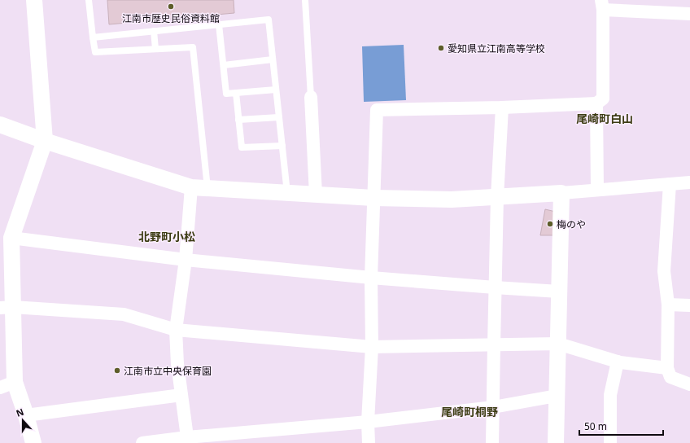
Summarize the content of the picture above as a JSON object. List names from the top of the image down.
{
  "districts": ["尾崎町白山", "北野町小松", "尾崎町桐野"],
  "places": [
    "江南市歴史民俗資料館",
    "愛知県立江南高等学校",
    "梅のや",
    "江南市立中央保育園"
  ],
  "scale_bar": "50 m",
  "north": "top"
}
